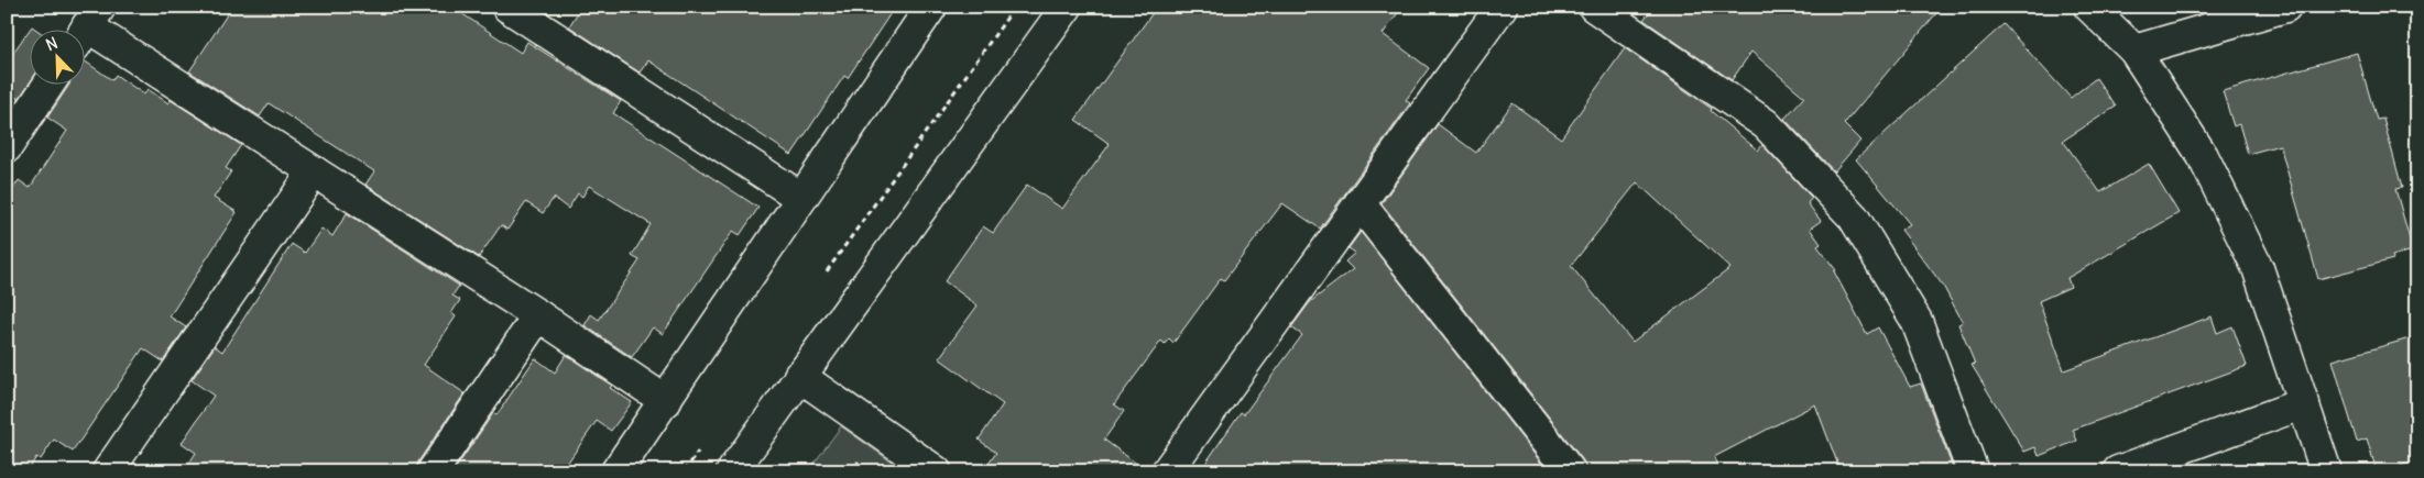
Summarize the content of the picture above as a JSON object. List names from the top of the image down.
{
  "north": "top left"
}
